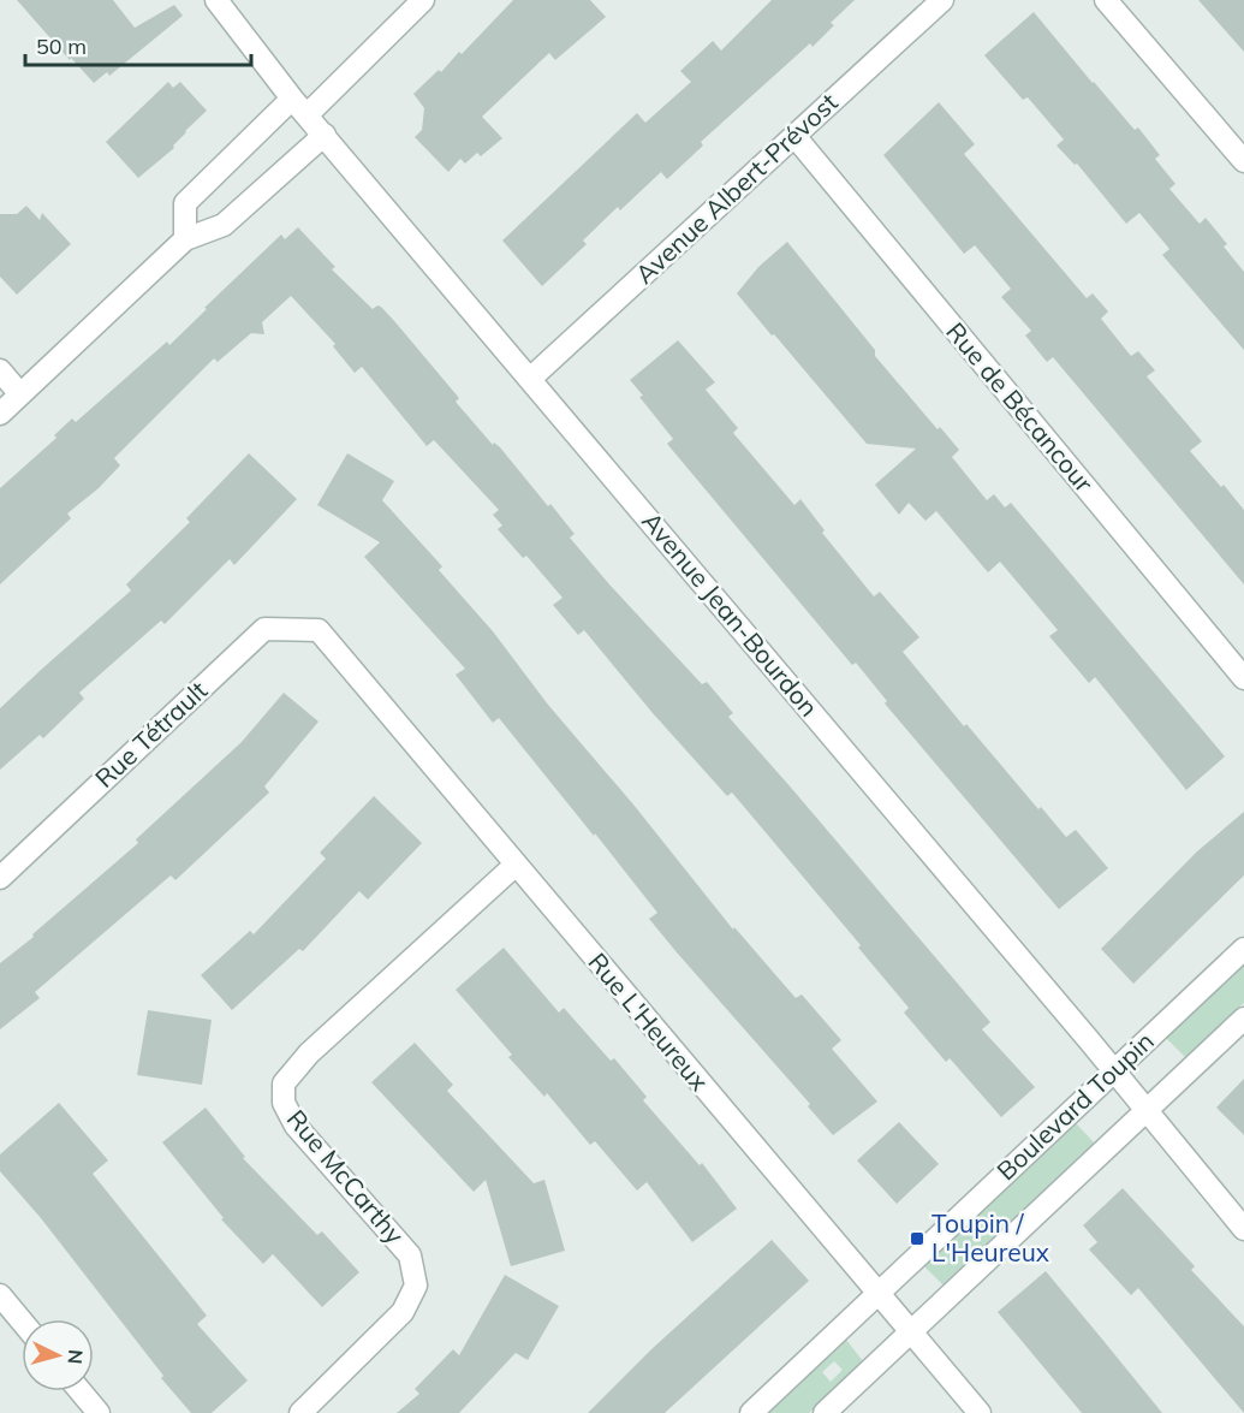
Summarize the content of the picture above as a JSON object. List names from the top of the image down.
{
  "streets": {
    "street": [
      "Avenue Albert-Prévost",
      "Rue de Bécancour",
      "Avenue Jean-Bourdon",
      "Rue Tétrault",
      "Rue L'Heureux",
      "Boulevard Toupin",
      "Rue McCarthy"
    ]
  },
  "crossings": [
    ["Avenue Albert-Prévost", "Rue de Bécancour"],
    ["Avenue Albert-Prévost", "Avenue Jean-Bourdon"],
    ["Avenue Jean-Bourdon", "Boulevard Toupin"],
    ["Rue Tétrault", "Rue L'Heureux"],
    ["Rue L'Heureux", "Boulevard Toupin"],
    ["Rue L'Heureux", "Rue McCarthy"]
  ],
  "places": {
    "transit": ["Toupin / L'Heureux"]
  },
  "scale_bar": "50 m",
  "north": "right"
}
